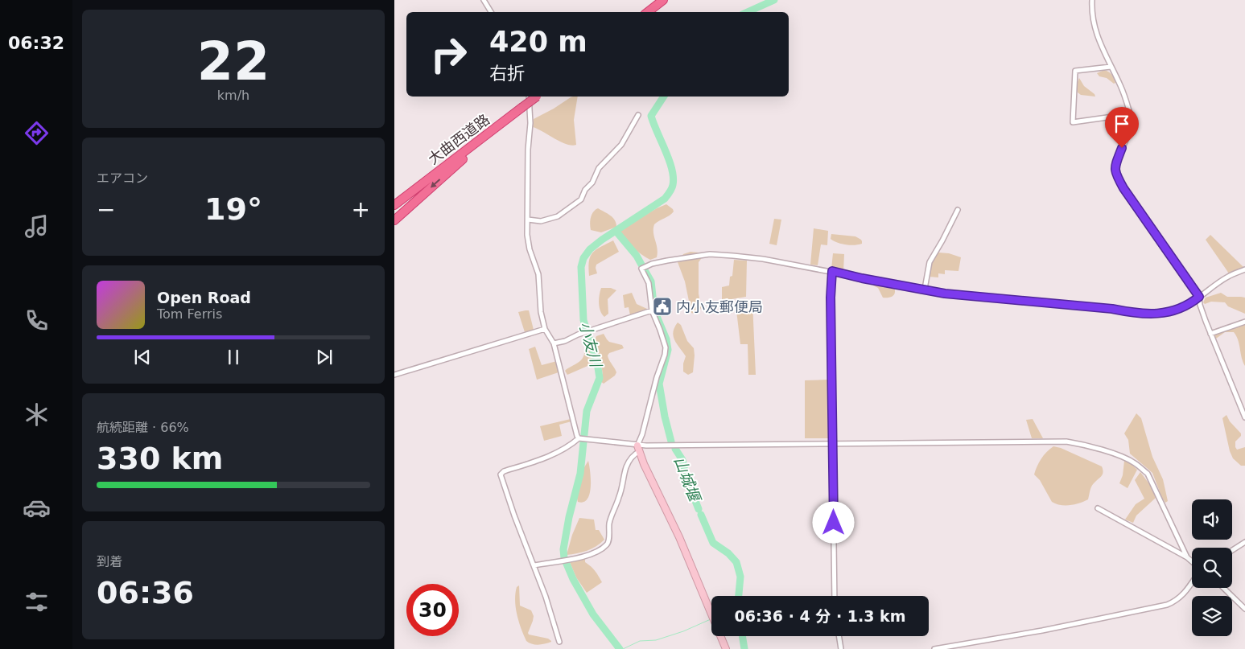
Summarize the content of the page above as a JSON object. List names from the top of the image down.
{
  "streets": {
    "highway": ["大曲西道路"]
  },
  "water": ["小友川", "山城堰"],
  "places": {
    "public building": ["内小友郵便局"]
  },
  "page": {
    "tabs": "06:32",
    "tile": [
      ["22", "km/h"],
      "エアコン",
      ["航続距離 · 66%", "330 km"],
      ["到着", "06:36"]
    ],
    "turn": ["420 m", "右折"],
    "heat": ["−", "19°", "+"],
    "song": ["Open Road", "Tom Ferris"],
    "limit": "30",
    "trip": "06:36 · 4 分 · 1.3 km"
  }
}
